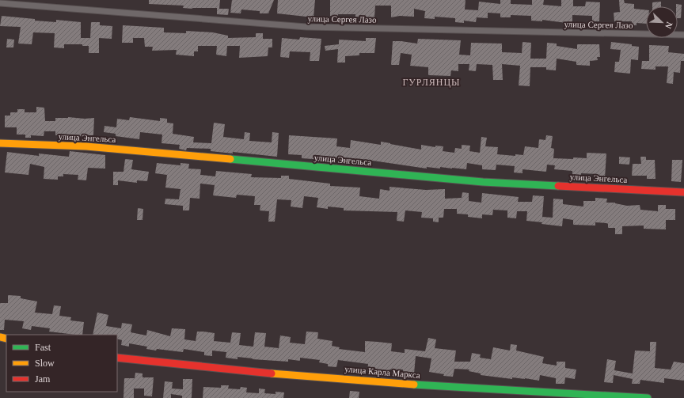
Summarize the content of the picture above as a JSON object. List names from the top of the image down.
{
  "streets": {
    "street": ["улица Сергея Лазо", "улица Энгельса", "улица Карла Маркса"]
  },
  "districts": ["ГУРЛЯНЦЫ"],
  "legend": ["Fast", "Slow", "Jam"],
  "north": "bottom right"
}
